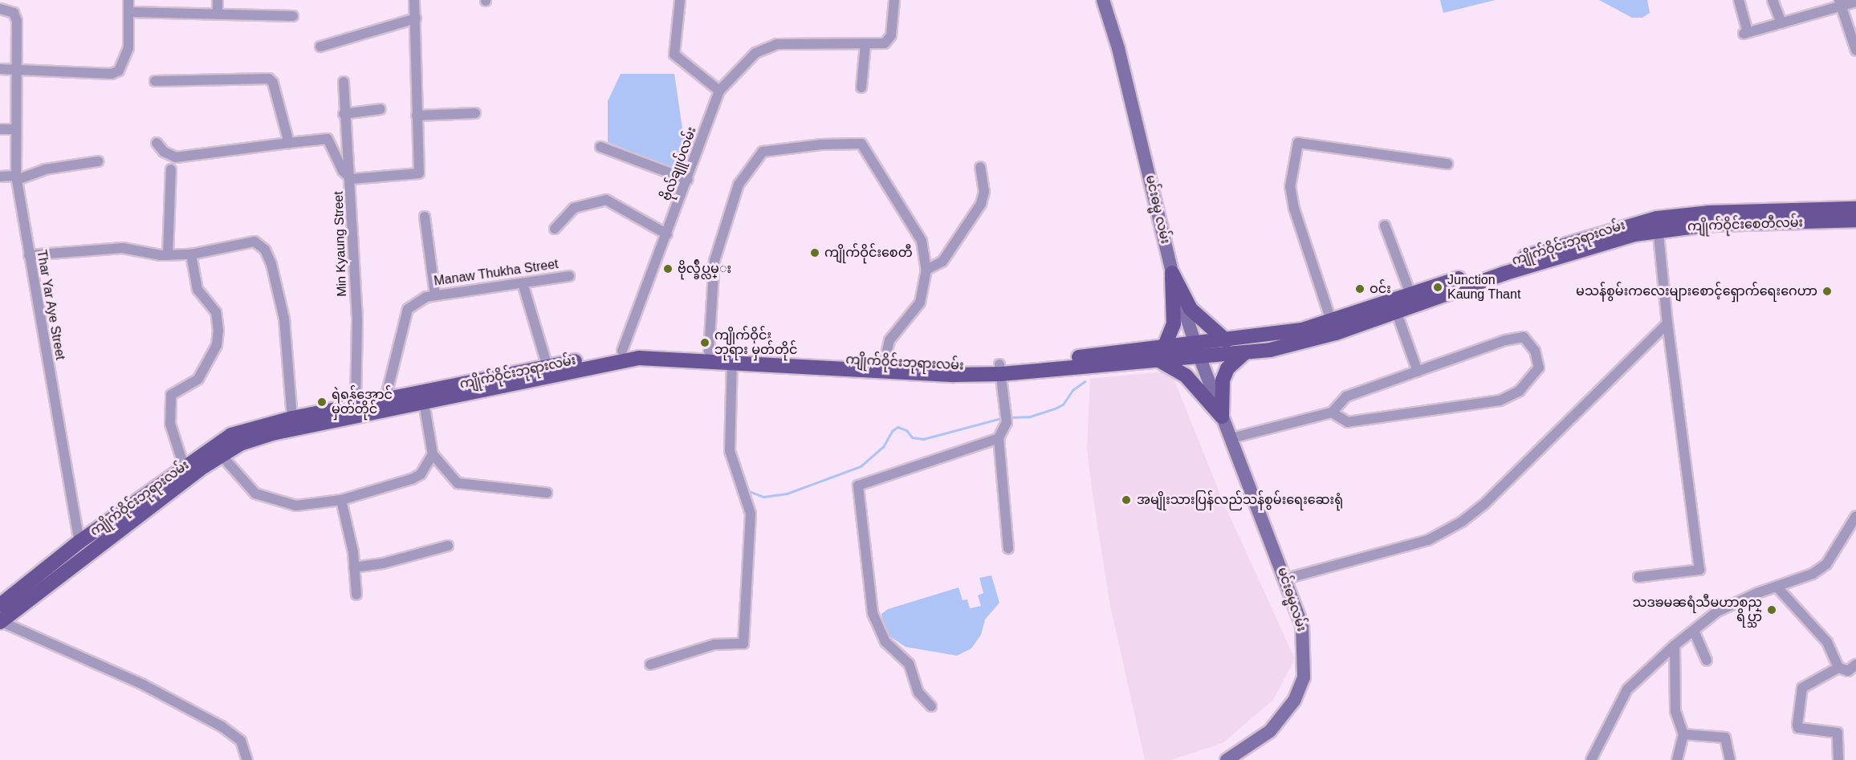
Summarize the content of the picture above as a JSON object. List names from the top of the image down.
{
  "streets": {
    "main road": ["မင်းဓမ္မ လမ်း", "ကျိုက်ဝိုင်းဘုရားလမ်း", "မင်းဓမ္မလမ်း"],
    "street": [
      "ဗိုလ်ချူပ်လမ်း",
      "Min Kyaung Street",
      "Manaw Thukha Street",
      "Thar Yar Aye Street"
    ]
  },
  "crossings": [
    ["ဗိုလ်ချူပ်လမ်း", "ကျိုက်ဝိုင်းဘုရားလမ်း"],
    ["မင်းဓမ္မ လမ်း", "ကျိုက်ဝိုင်းဘုရားလမ်း"],
    ["မင်းဓမ္မ လမ်း", "မင်းဓမ္မလမ်း"],
    ["ကျိုက်ဝိုင်းဘုရားလမ်း", "Min Kyaung Street"],
    ["ကျိုက်ဝိုင်းဘုရားလမ်း", "Manaw Thukha Street"],
    ["ကျိုက်ဝိုင်းဘုရားလမ်း", "Thar Yar Aye Street"]
  ],
  "places": [
    "ကျိုက်ဝိုင်းစေတီ",
    "ဗိုလ္ခ်ဳပ္လမ္း",
    "Junction Kaung Thant",
    "ဝင်း",
    "မသန်စွမ်းကလေးများစောင့်ရှောက်ရေးဂေဟာ",
    "ကျိုက်ဝိုင်း ဘုရား မှတ်တိုင်",
    "ရဲရန်အောင် မှတ်တိုင်",
    "အမျိုးသားပြန်လည်သန်စွမ်းရေးဆေးရုံ",
    "သဒၶမၼရံသီမဟာစည္ ရိပ္သာ"
  ]
}
